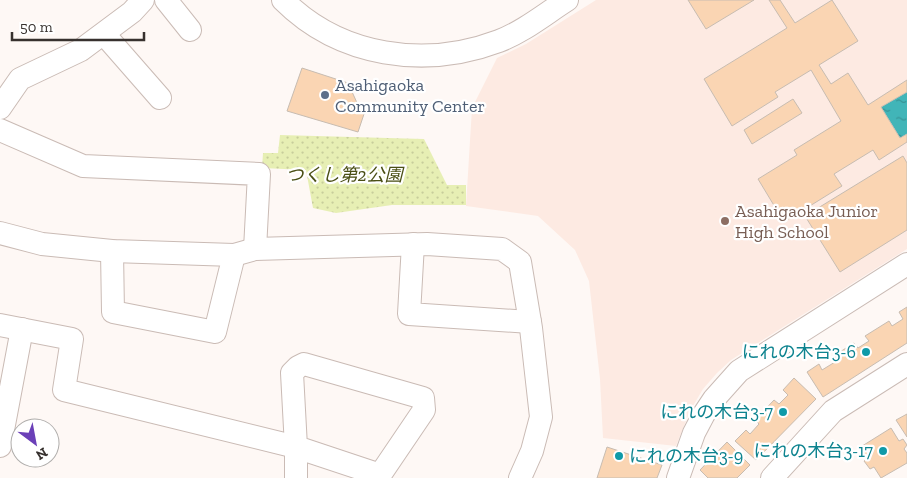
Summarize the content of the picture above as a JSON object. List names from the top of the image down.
{
  "parks": ["つくし第2公園"],
  "places": [
    "Asahigaoka Community Center",
    "Asahigaoka Junior High School",
    "にれの木台3-6",
    "にれの木台3-7",
    "にれの木台3-17",
    "にれの木台3-9"
  ],
  "scale_bar": "50 m",
  "north": "bottom right"
}
